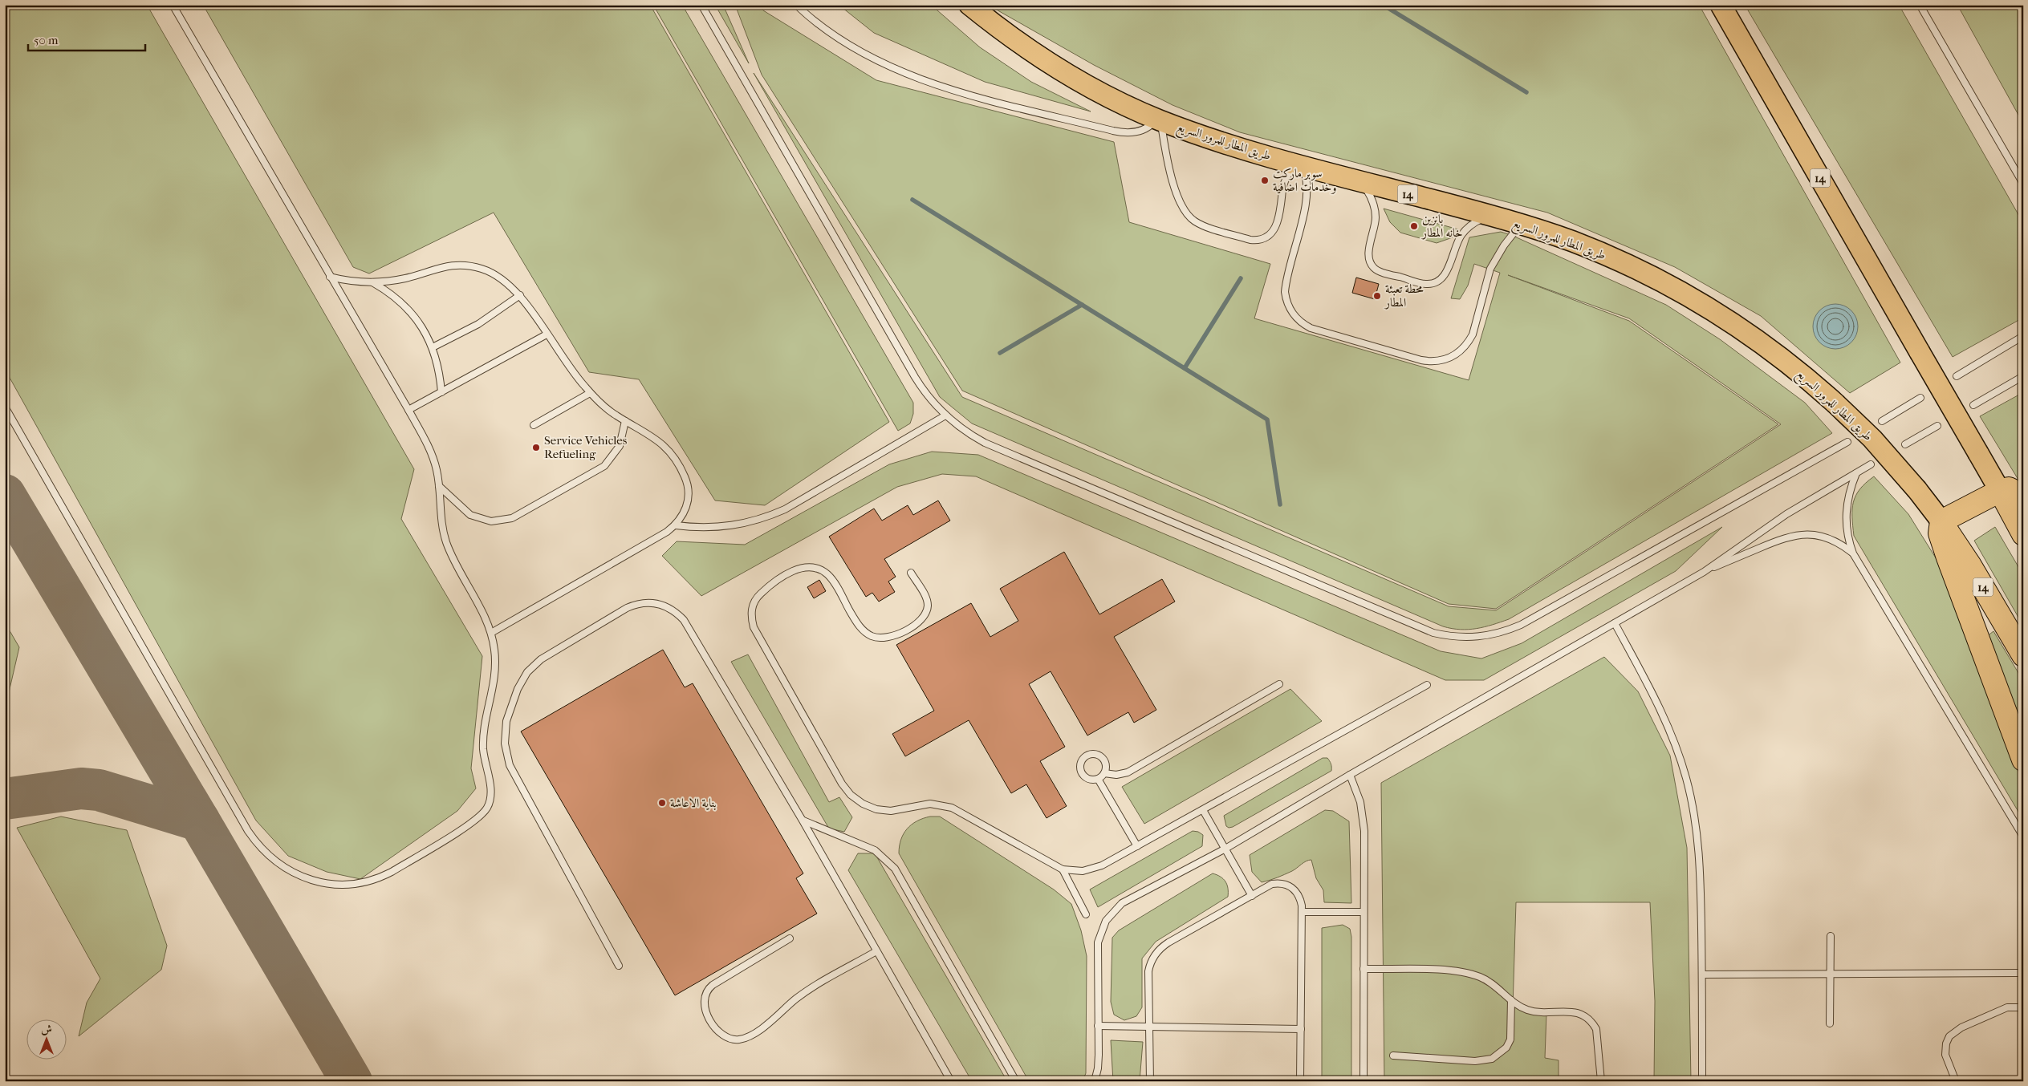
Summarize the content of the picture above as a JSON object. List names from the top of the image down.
{
  "streets": {
    "highway": ["طريق المطار للمرور السريع", "14"]
  },
  "places": [
    "سوبر ماركت وخدمات اضافية",
    "بانزين خانه المطار",
    "محطة تعبئة المطار",
    "Service Vehicles Refueling",
    "بناية الاعاشة"
  ],
  "scale_bar": "50 m",
  "north": "top"
}
